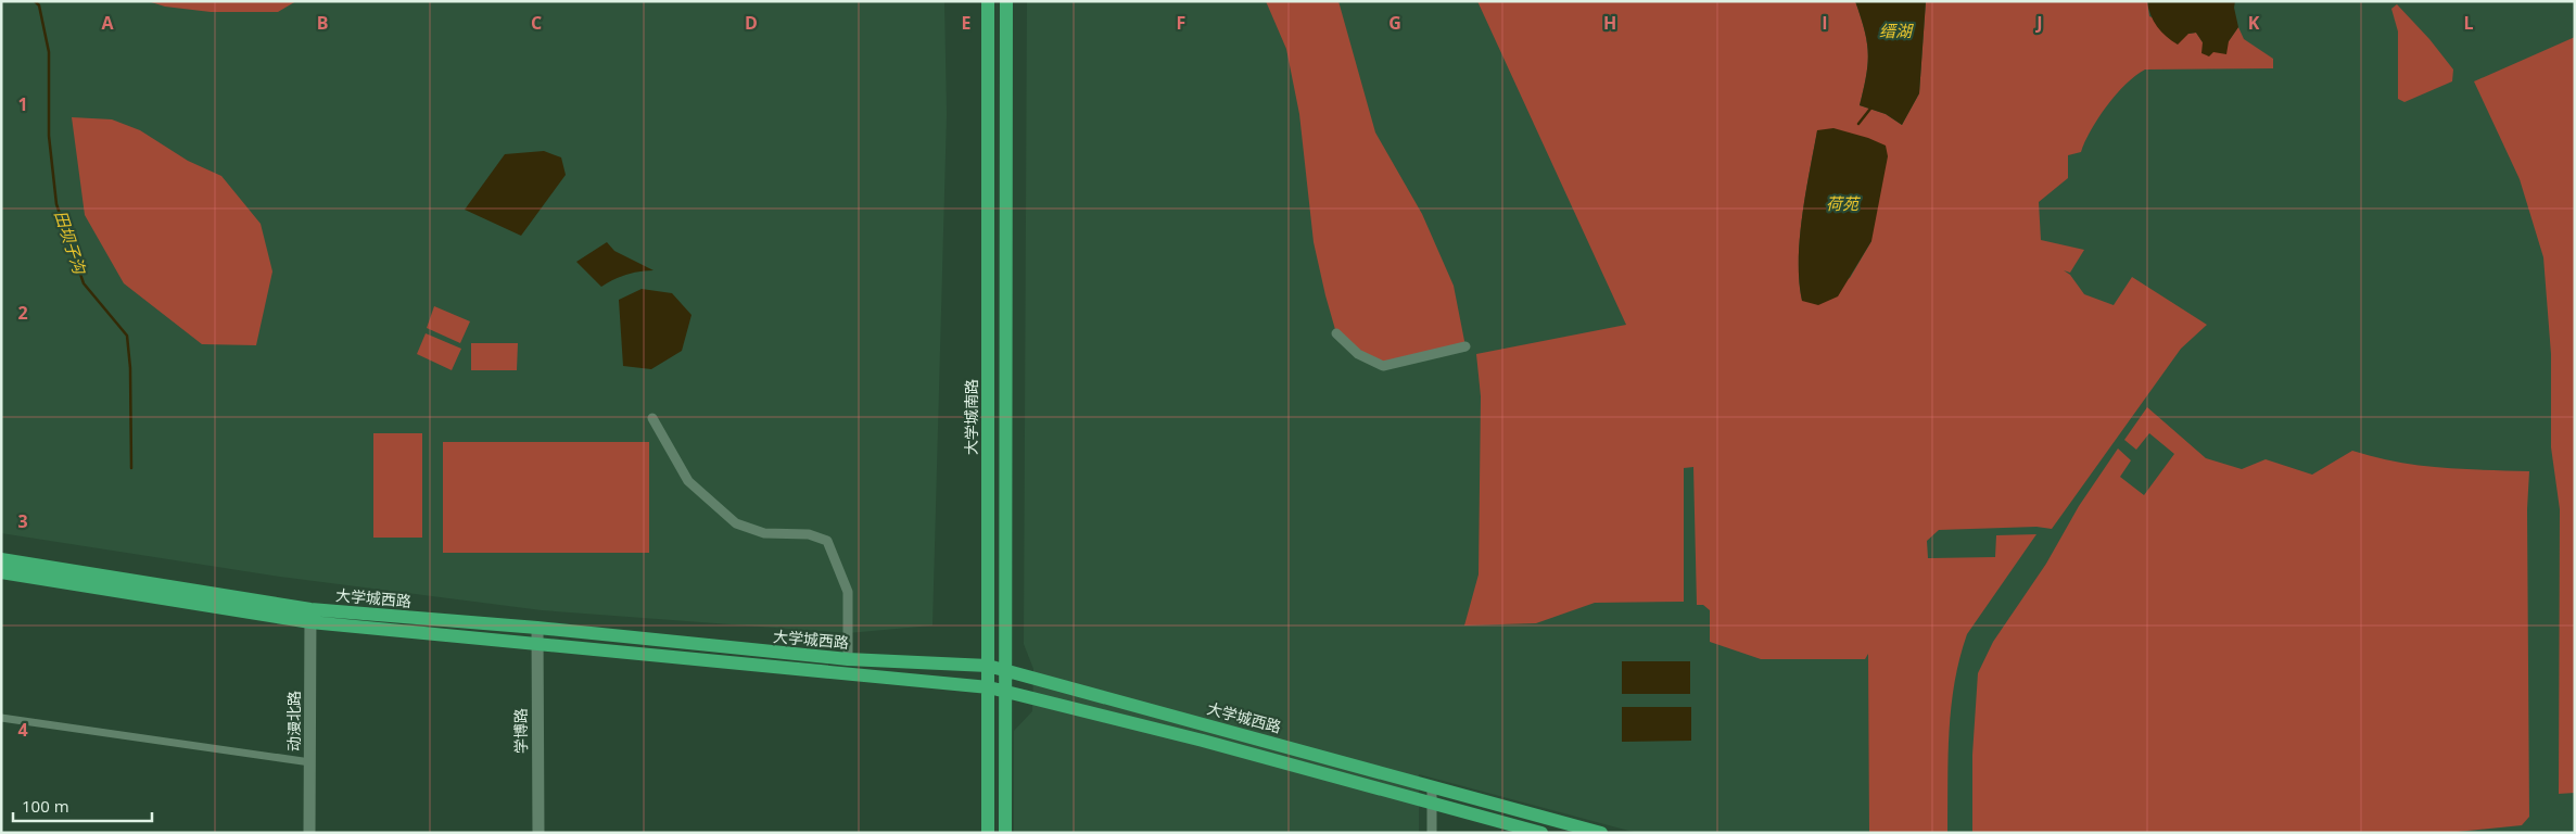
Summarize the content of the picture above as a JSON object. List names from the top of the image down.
{
  "streets": {
    "main road": ["大学城南路", "大学城西路"],
    "street": ["动漫北路", "学博路"]
  },
  "crossings": [
    ["大学城南路", "大学城西路"],
    ["大学城西路", "动漫北路"],
    ["大学城西路", "学博路"]
  ],
  "water": ["缙湖", "荷苑", "田坝子沟"],
  "scale_bar": "100 m",
  "grid": {
    "columns": [
      "A",
      "B",
      "C",
      "D",
      "E",
      "F",
      "G",
      "H",
      "I",
      "J",
      "K",
      "L"
    ],
    "rows": [
      "1",
      "2",
      "3",
      "4"
    ]
  }
}
